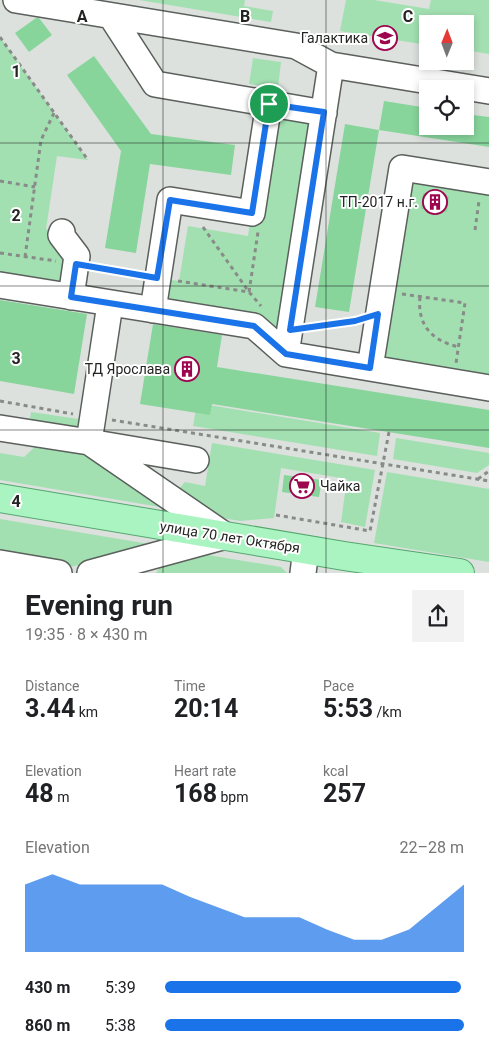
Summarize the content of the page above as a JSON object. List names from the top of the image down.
{
  "streets": {
    "main road": ["улица 70 лет Октября"]
  },
  "places": {
    "school or university": ["Галактика"],
    "building": ["ТП-2017 н.г.", "ТД Ярослава"],
    "supermarket": ["Чайка"]
  },
  "north": "top",
  "page": {
    "heading": ["Evening run", "19:35 · 8 × 430 m"],
    "stats": [
      ["Distance", "3.44 km"],
      ["Time", "20:14"],
      ["Pace", "5:53 /km"],
      ["Elevation", "48 m"],
      ["Heart rate", "168 bpm"],
      ["kcal", "257"]
    ],
    "chart": ["Elevation", "22–28 m"],
    "list": [
      {
        "name": "430 m",
        "note": "5:39"
      },
      {
        "name": "860 m",
        "note": "5:38"
      }
    ]
  },
  "grid": {
    "columns": ["A", "B", "C"],
    "rows": [
      "1",
      "2",
      "3",
      "4"
    ]
  }
}
